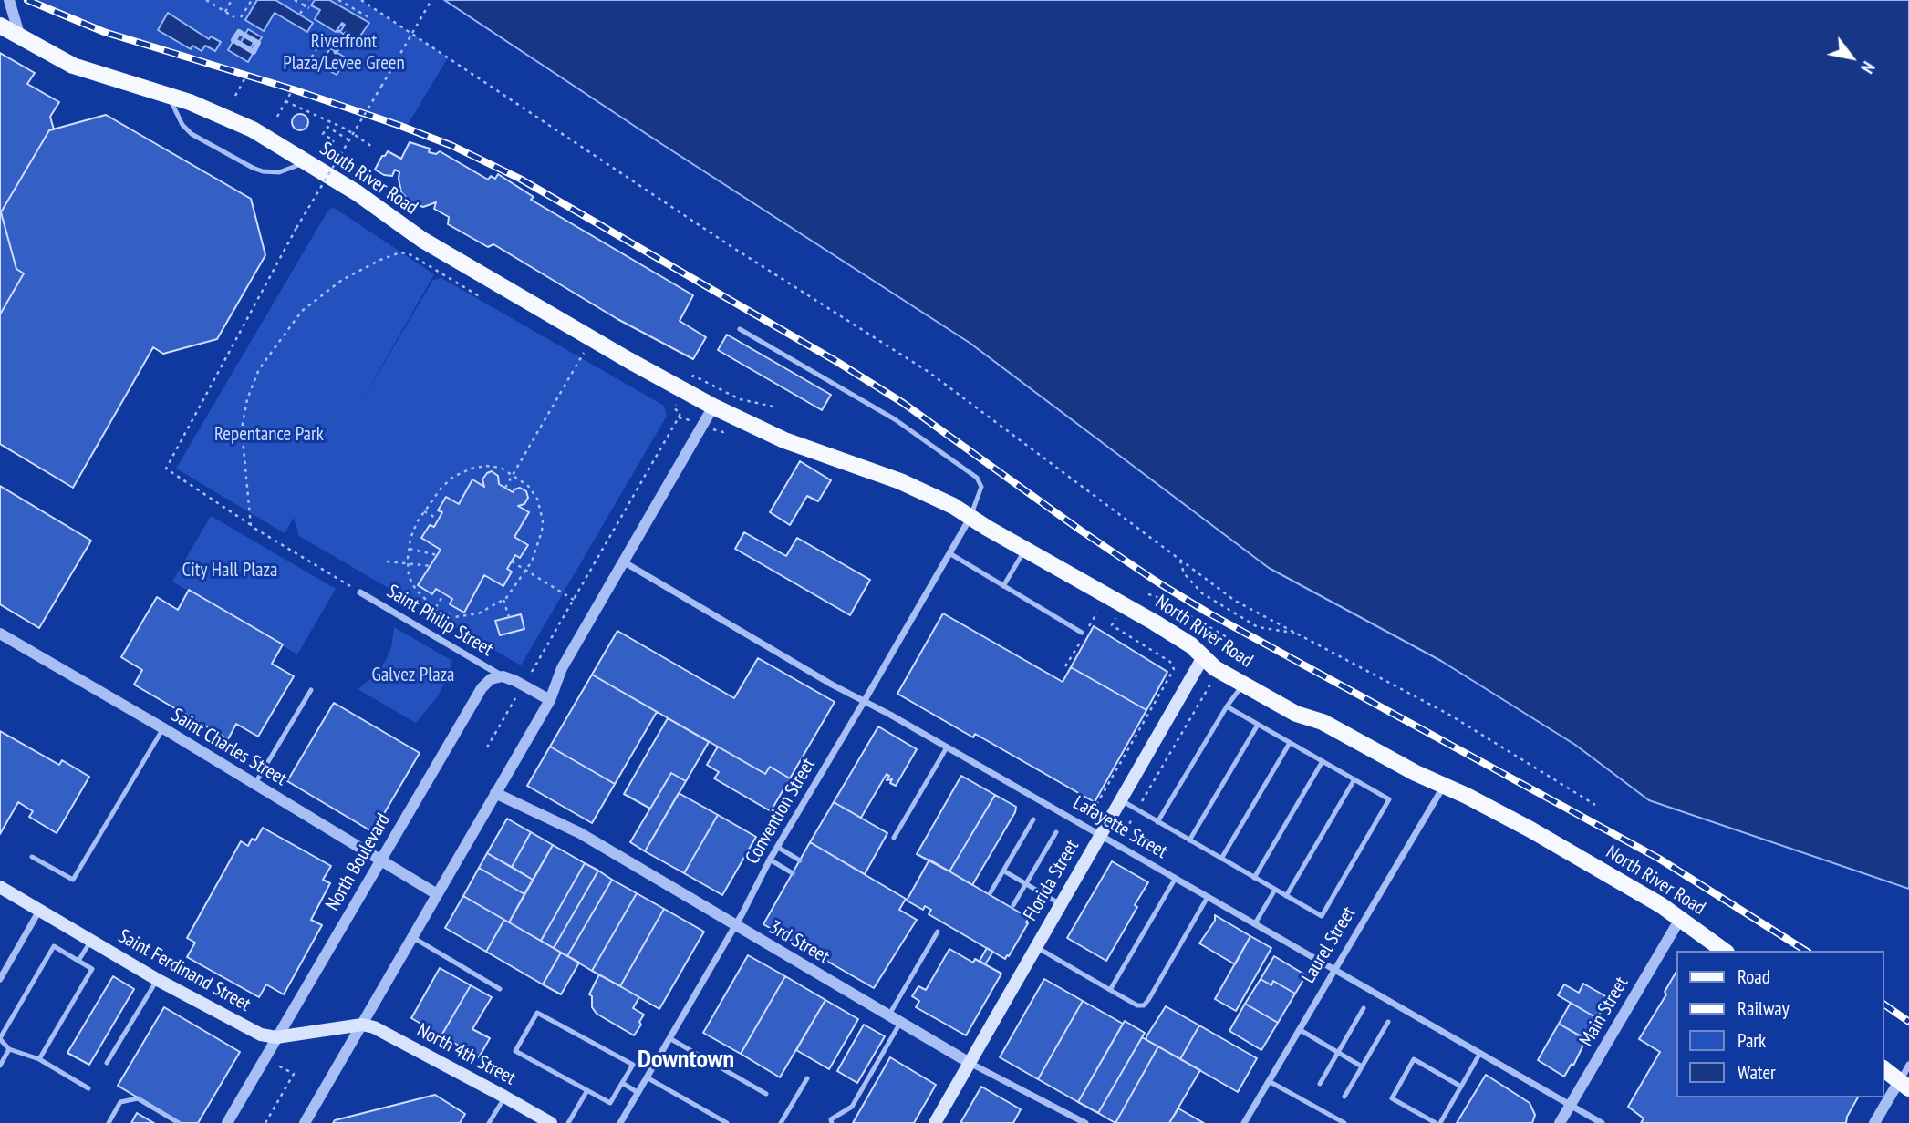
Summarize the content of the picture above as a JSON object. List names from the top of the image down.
{
  "streets": {
    "main road": [
      "South River Road",
      "North River Road",
      "Florida Street",
      "Saint Ferdinand Street",
      "North 4th Street"
    ],
    "street": [
      "Saint Philip Street",
      "Saint Charles Street",
      "Convention Street",
      "Lafayette Street",
      "North Boulevard",
      "3rd Street",
      "Laurel Street",
      "Main Street"
    ]
  },
  "crossings": [
    ["South River Road", "North River Road"],
    ["Saint Philip Street", "North Boulevard"],
    ["North River Road", "Convention Street"],
    ["North River Road", "Florida Street"],
    ["North River Road", "Laurel Street"],
    ["North River Road", "Main Street"],
    ["Saint Charles Street", "North Boulevard"],
    ["Convention Street", "Lafayette Street"],
    ["Convention Street", "3rd Street"],
    ["Lafayette Street", "Florida Street"],
    ["Lafayette Street", "Laurel Street"],
    ["Lafayette Street", "Main Street"],
    ["North Boulevard", "Saint Ferdinand Street"],
    ["Florida Street", "3rd Street"],
    ["Saint Ferdinand Street", "North 4th Street"]
  ],
  "districts": ["Downtown"],
  "parks": [
    "Riverfront Plaza/Levee Green",
    "Repentance Park",
    "City Hall Plaza",
    "Galvez Plaza"
  ],
  "legend": [
    "Road",
    "Railway",
    "Park",
    "Water"
  ],
  "north": "bottom right"
}
